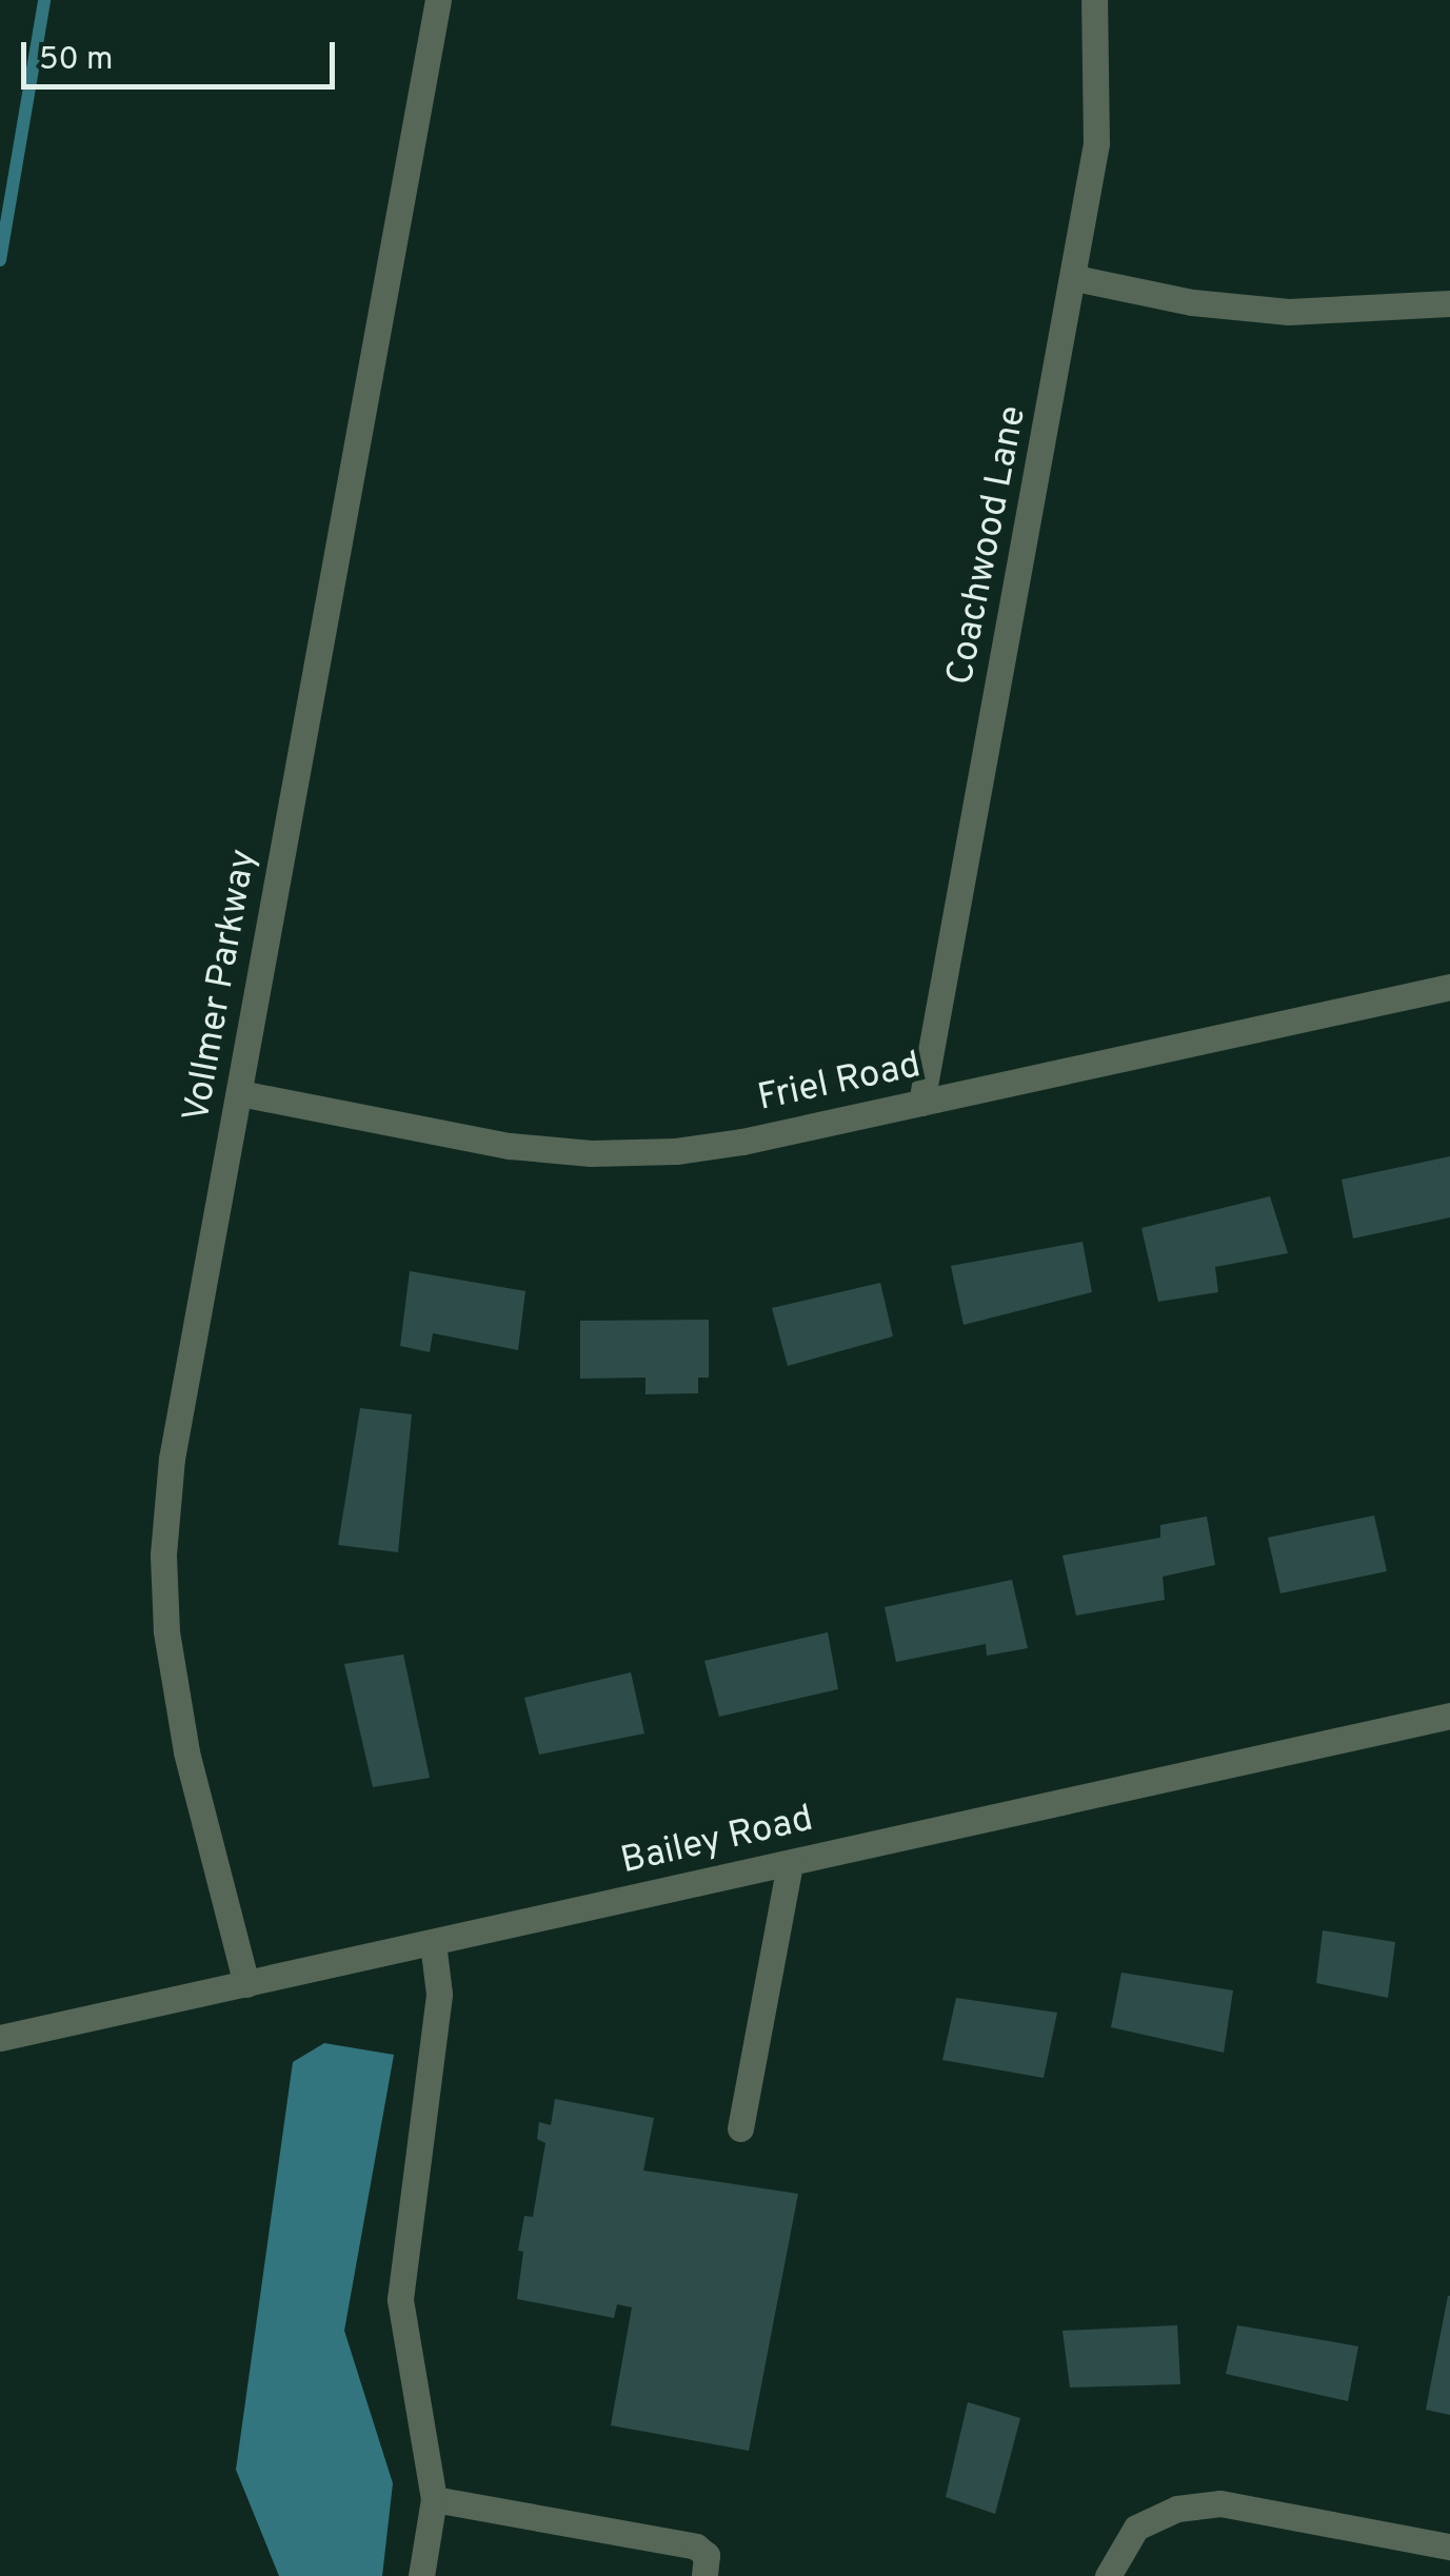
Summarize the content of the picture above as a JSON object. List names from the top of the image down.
{
  "streets": {
    "street": [
      "Coachwood Lane",
      "Vollmer Parkway",
      "Friel Road",
      "Bailey Road"
    ]
  },
  "crossings": [
    ["Coachwood Lane", "Friel Road"],
    ["Vollmer Parkway", "Friel Road"],
    ["Vollmer Parkway", "Bailey Road"]
  ],
  "scale_bar": "50 m"
}
